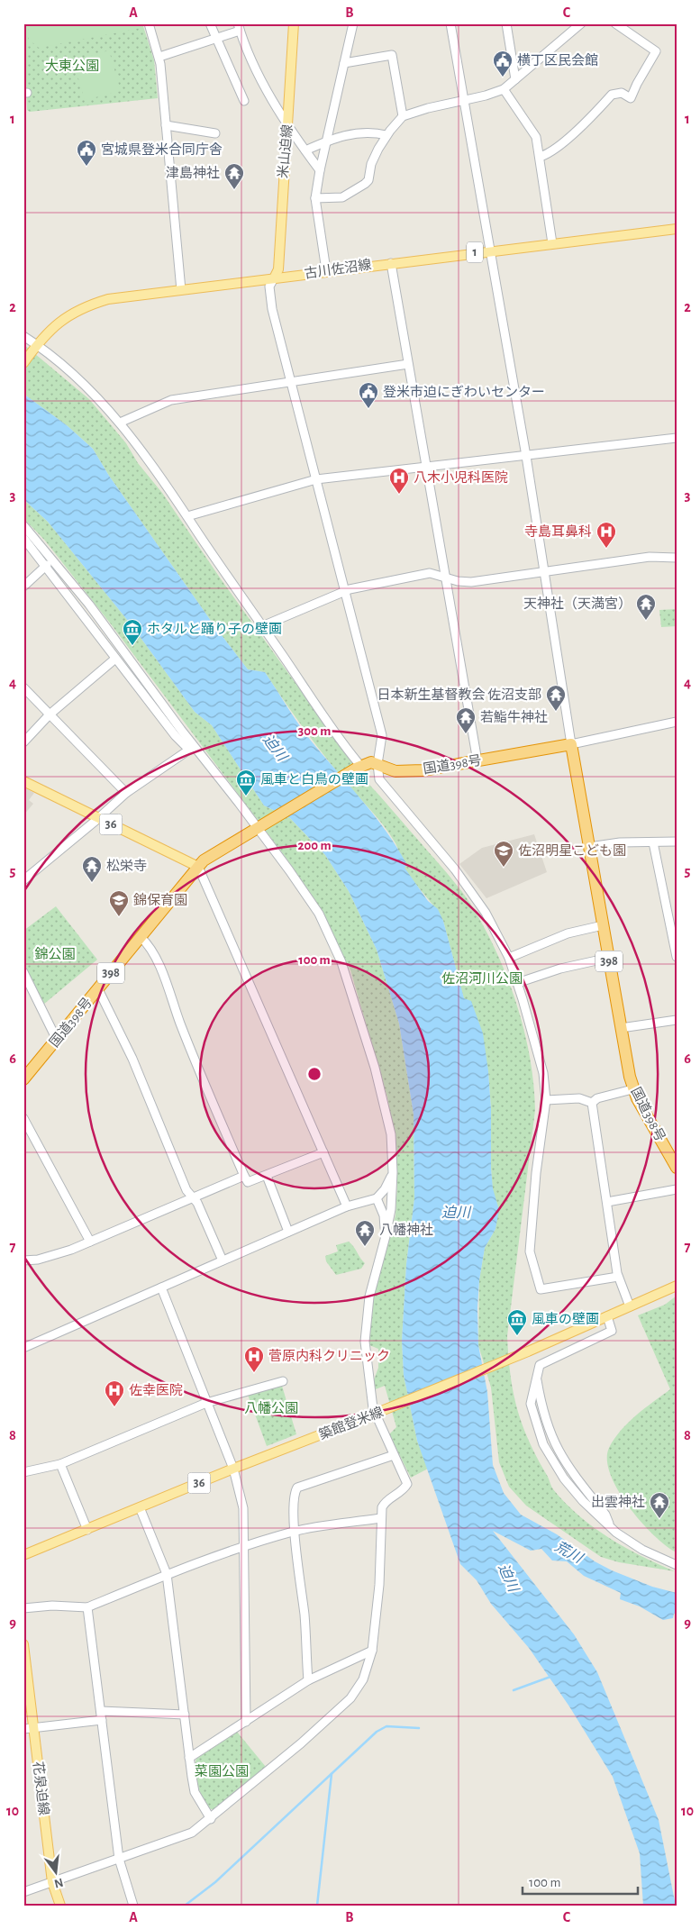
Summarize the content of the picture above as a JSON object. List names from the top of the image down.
{
  "streets": {
    "highway": ["国道398号", "398"],
    "main road": [
      "米山迫線",
      "1",
      "古川佐沼線",
      "36",
      "築館登米線",
      "花泉迫線"
    ]
  },
  "crossings": [
    ["米山迫線", "古川佐沼線"],
    ["国道398号", "36"]
  ],
  "water": ["迫川", "荒川"],
  "parks": [
    "大東公園",
    "錦公園",
    "佐沼河川公園",
    "八幡公園",
    "菜園公園"
  ],
  "places": {
    "public building": ["横丁区民会館", "宮城県登米合同庁舎", "登米市迫にぎわいセンター"],
    "temple": [
      "津島神社",
      "天神社（天満宮）",
      "日本新生基督教会 佐沼支部",
      "若鮨牛神社",
      "松栄寺",
      "八幡神社",
      "出雲神社"
    ],
    "hospital": [
      "八木小児科医院",
      "寺島耳鼻科",
      "菅原内科クリニック",
      "佐幸医院"
    ],
    "museum": ["ホタルと踊り子の壁画", "風車と白鳥の壁画", "風車の壁画"],
    "school or university": ["佐沼明星こども園", "錦保育園"]
  },
  "scale_bar": "100 m",
  "north": "bottom",
  "grid": {
    "columns": ["A", "B", "C"],
    "rows": [
      "1",
      "2",
      "3",
      "4",
      "5",
      "6",
      "7",
      "8",
      "9",
      "10"
    ]
  },
  "rings": ["300 m", "200 m", "100 m"]
}
